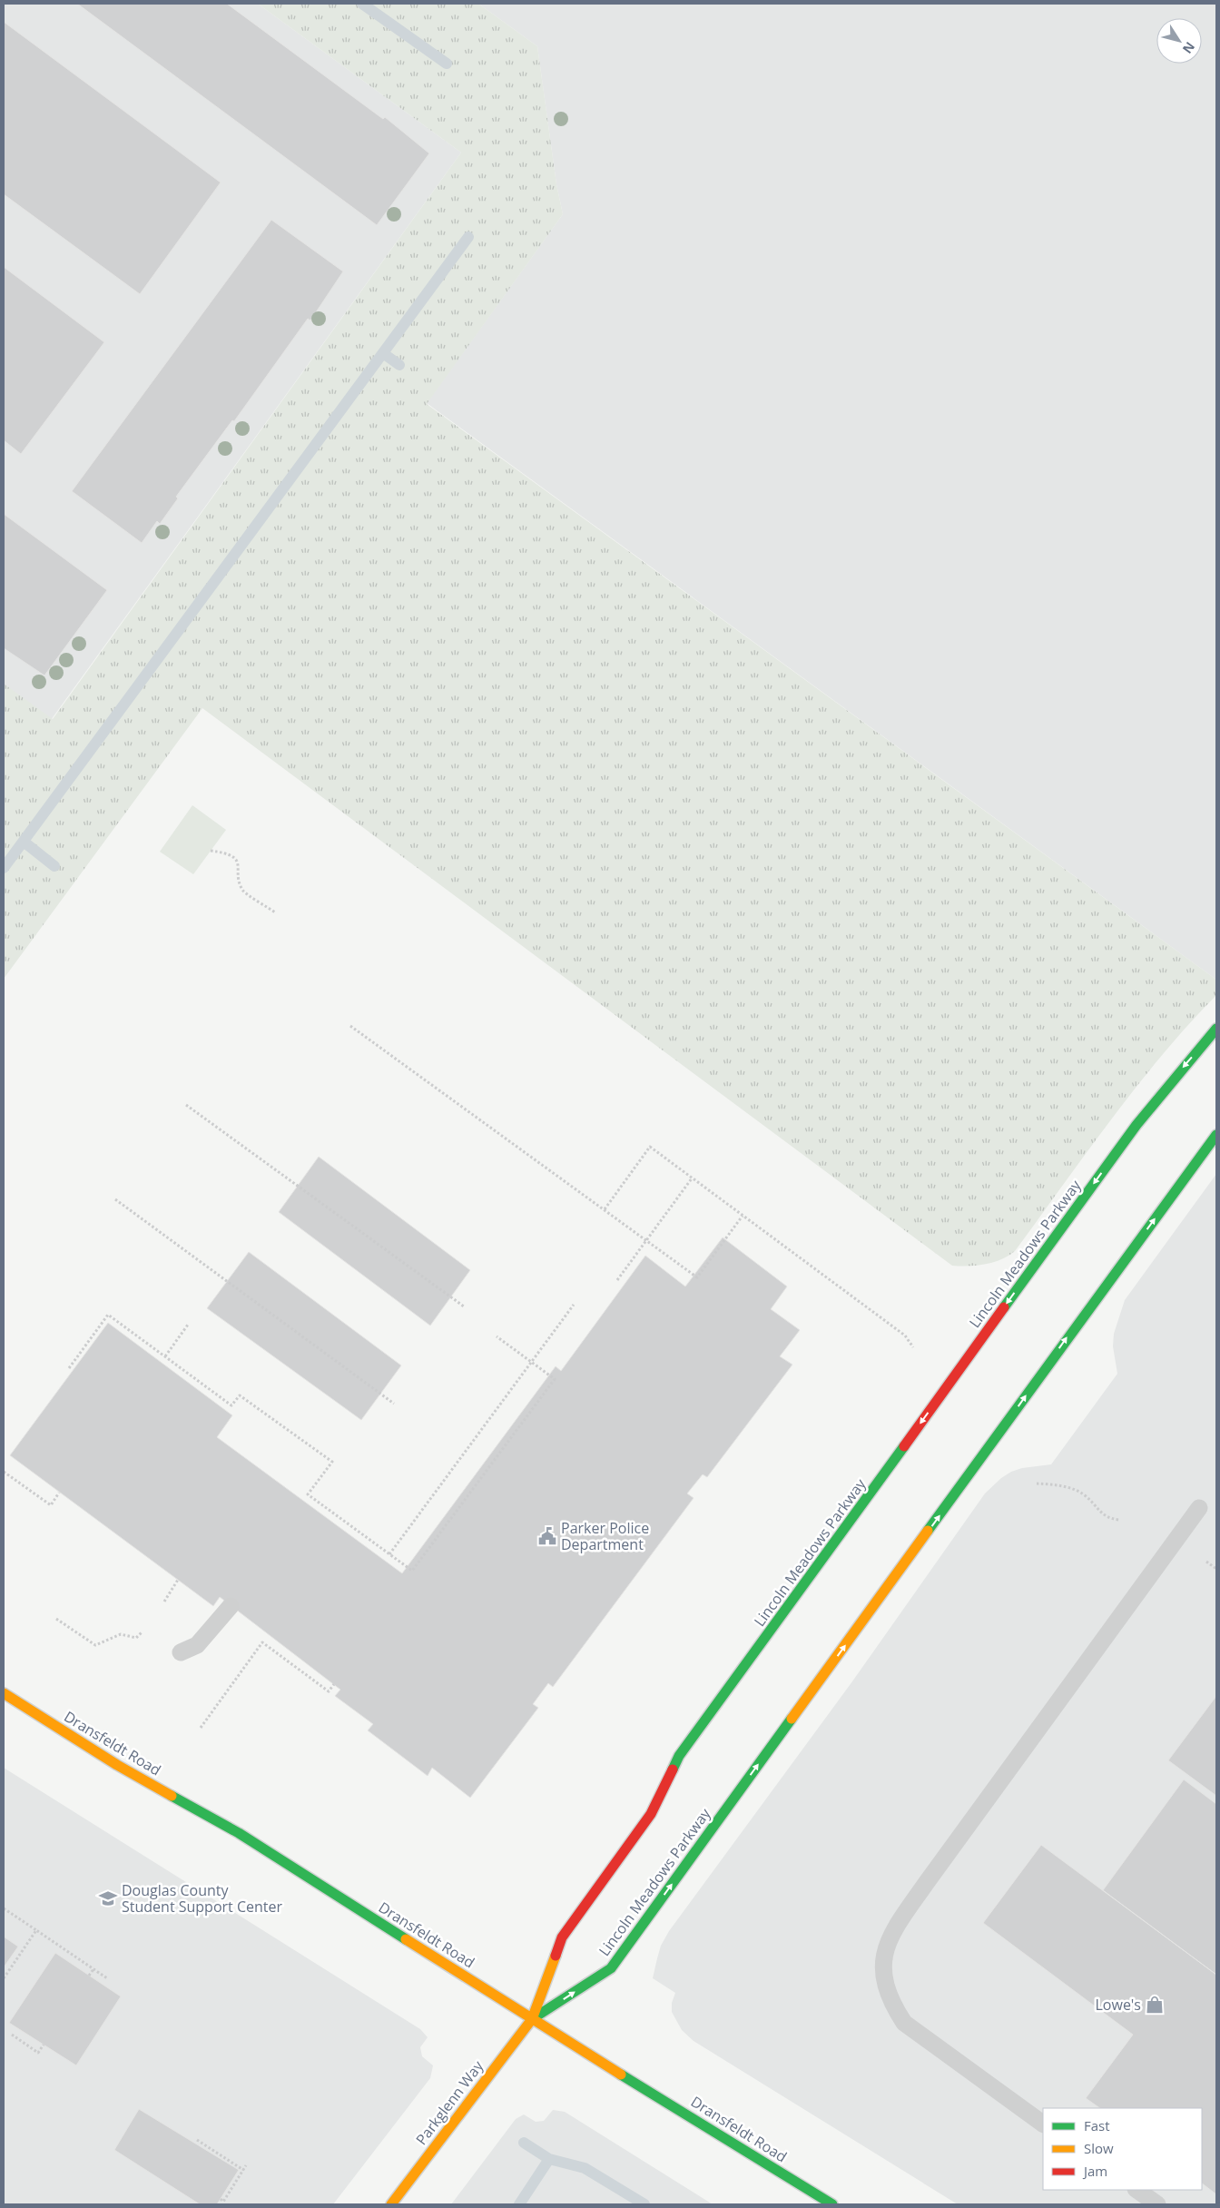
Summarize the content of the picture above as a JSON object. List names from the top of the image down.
{
  "streets": {
    "street": ["Lincoln Meadows Parkway", "Dransfeldt Road", "Parkglenn Way"]
  },
  "crossings": [
    ["Lincoln Meadows Parkway", "Dransfeldt Road"],
    ["Lincoln Meadows Parkway", "Parkglenn Way"],
    ["Dransfeldt Road", "Parkglenn Way"]
  ],
  "places": {
    "public building": ["Parker Police Department"],
    "school or university": ["Douglas County Student Support Center"],
    "shop": ["Lowe's"]
  },
  "legend": ["Fast", "Slow", "Jam"],
  "north": "bottom right"
}
